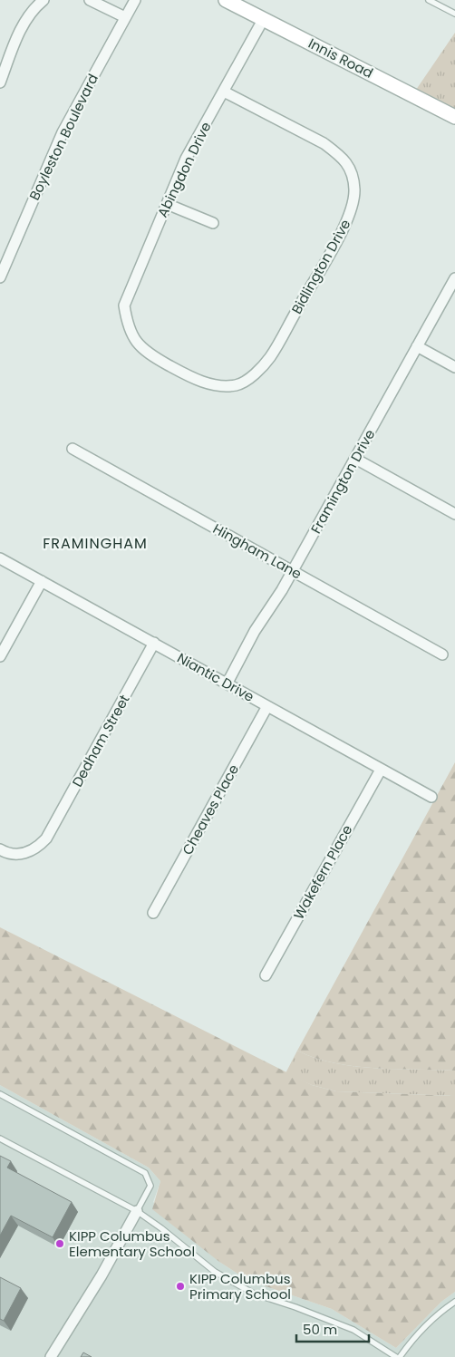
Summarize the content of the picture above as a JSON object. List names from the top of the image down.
{
  "streets": {
    "main road": ["Innis Road"],
    "street": [
      "Boyleston Boulevard",
      "Abingdon Drive",
      "Bidlington Drive",
      "Framington Drive",
      "Hingham Lane",
      "Niantic Drive",
      "Dedham Street",
      "Cheaves Place",
      "Wakefern Place"
    ]
  },
  "crossings": [
    ["Innis Road", "Abingdon Drive"],
    ["Abingdon Drive", "Bidlington Drive"],
    ["Framington Drive", "Hingham Lane"],
    ["Framington Drive", "Niantic Drive"],
    ["Niantic Drive", "Dedham Street"],
    ["Niantic Drive", "Cheaves Place"],
    ["Niantic Drive", "Wakefern Place"]
  ],
  "districts": ["FRAMINGHAM"],
  "places": ["KIPP Columbus Elementary School", "KIPP Columbus Primary School"],
  "scale_bar": "50 m"
}
